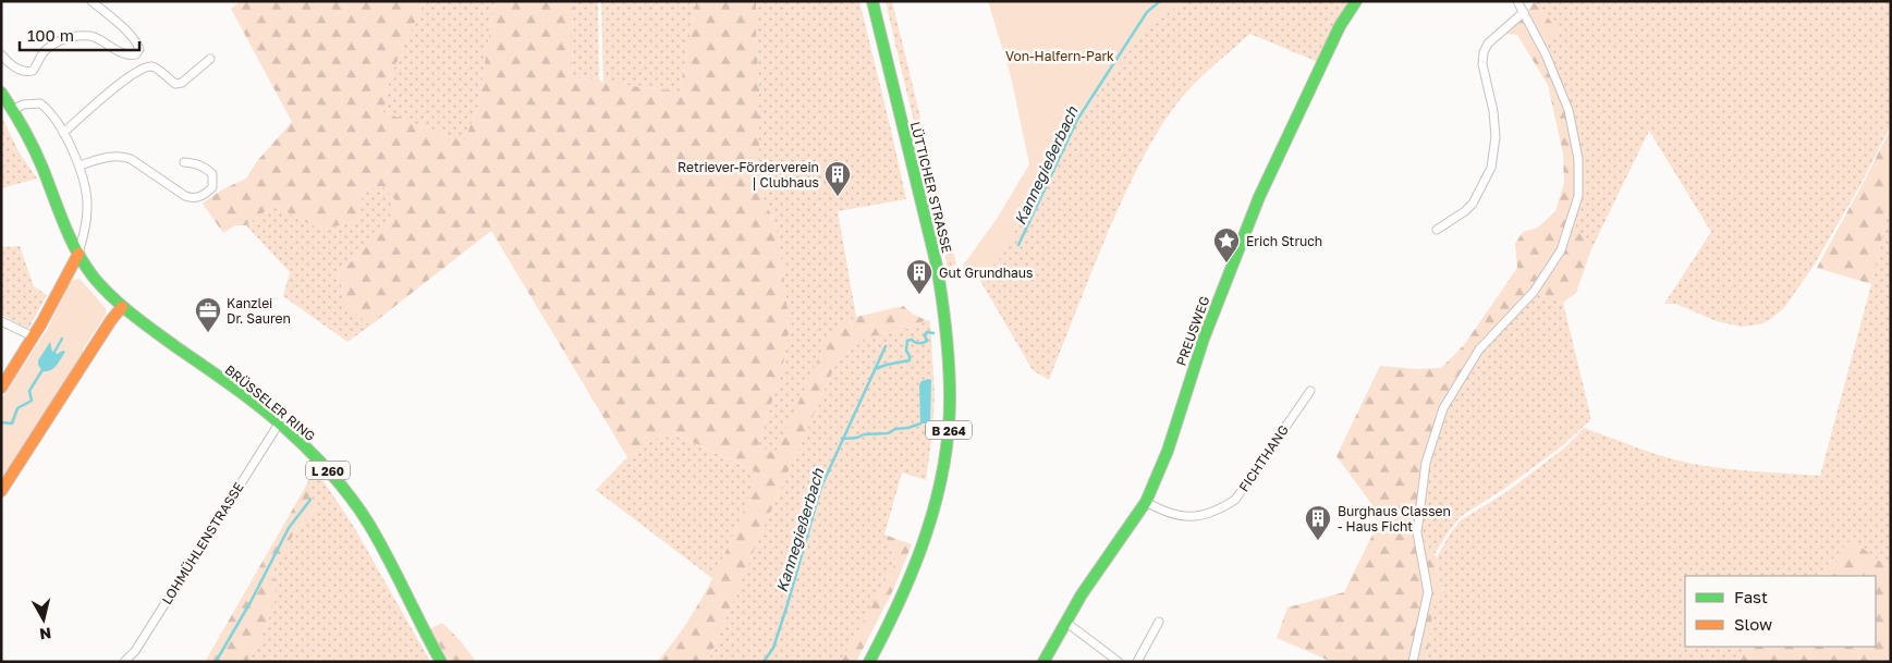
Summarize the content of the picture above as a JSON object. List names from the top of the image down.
{
  "streets": {
    "main road": [
      "LÜTTICHER STRASSE",
      "PREUSWEG",
      "BRÜSSELER RING",
      "B 264",
      "L 260"
    ],
    "street": ["FICHTHANG", "LOHMÜHLENSTRASSE"]
  },
  "crossings": [
    ["PREUSWEG", "FICHTHANG"],
    ["BRÜSSELER RING", "LOHMÜHLENSTRASSE"]
  ],
  "water": ["Kannegießerbach"],
  "parks": ["Von-Halfern-Park"],
  "places": {
    "building": ["Retriever-Förderverein | Clubhaus", "Gut Grundhaus", "Burghaus Classen - Haus Ficht"],
    "place": ["Erich Struch"],
    "office": ["Kanzlei Dr. Sauren"]
  },
  "legend": ["Fast", "Slow"],
  "scale_bar": "100 m",
  "north": "bottom"
}
